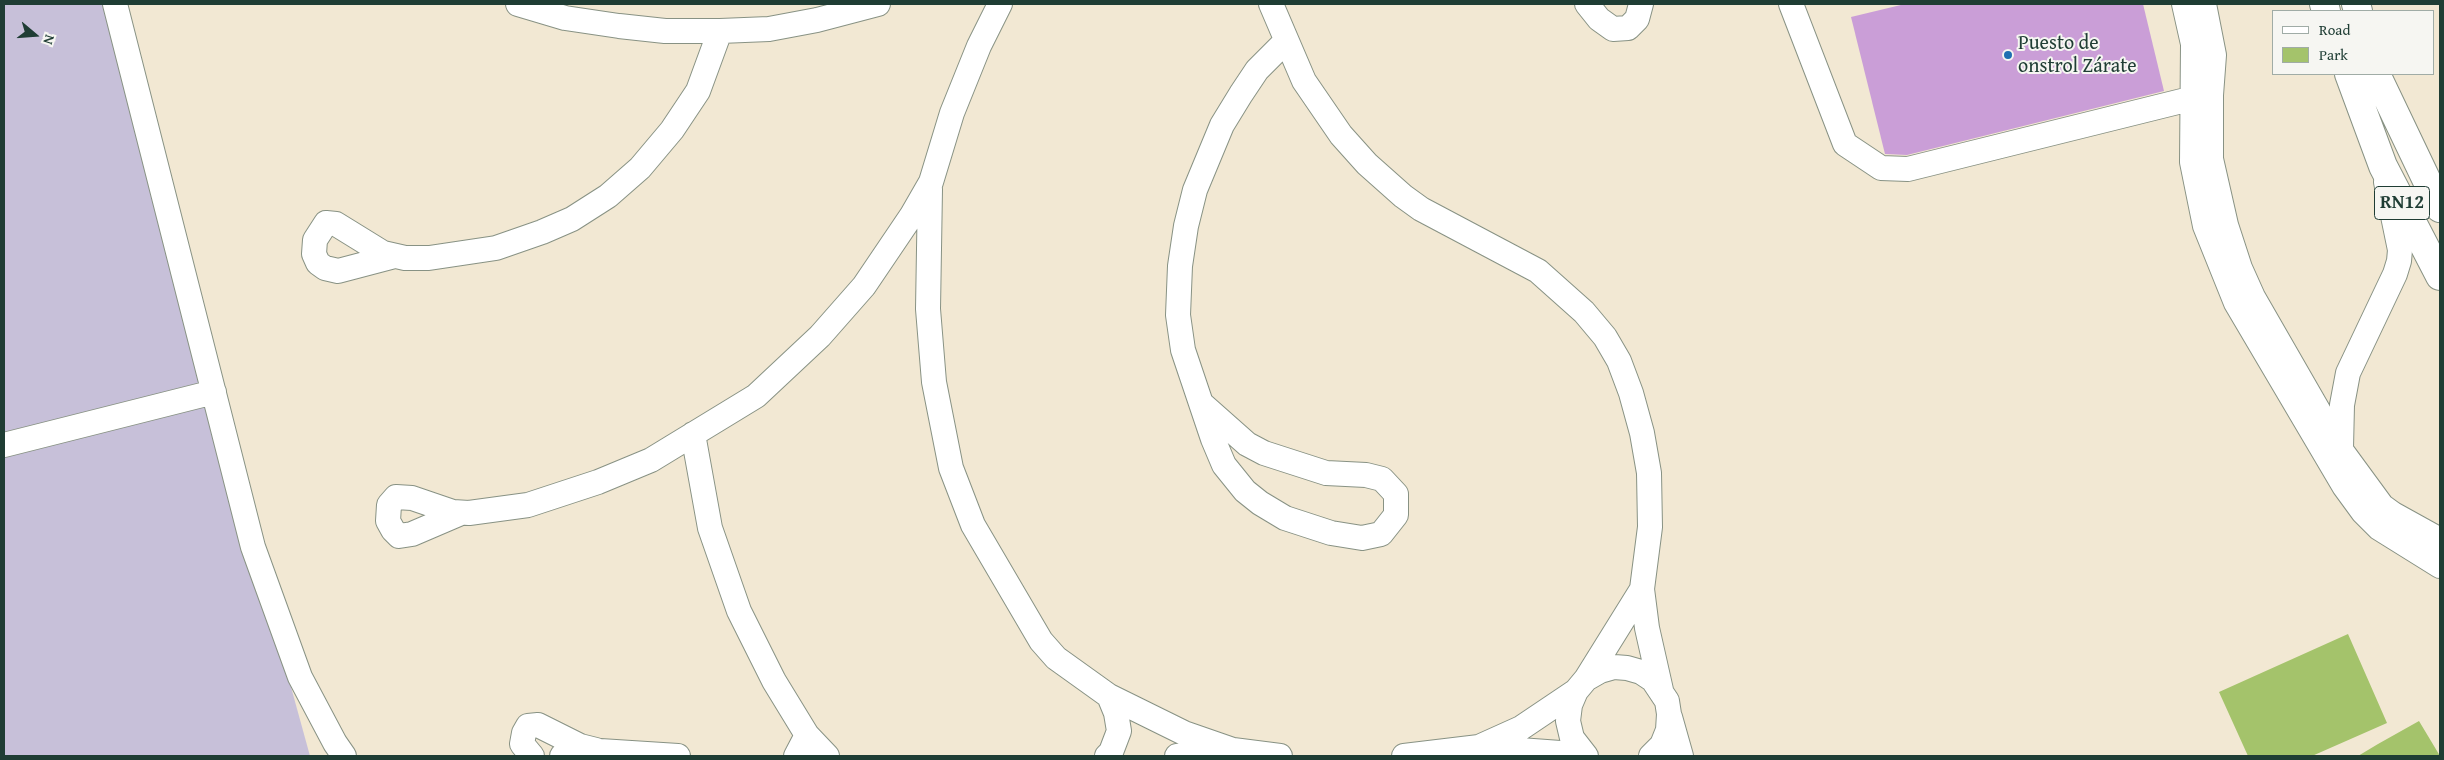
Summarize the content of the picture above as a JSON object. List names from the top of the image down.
{
  "streets": {
    "highway": ["RN12"]
  },
  "places": ["Puesto de onstrol Zárate"],
  "legend": ["Road", "Park"],
  "north": "right"
}
